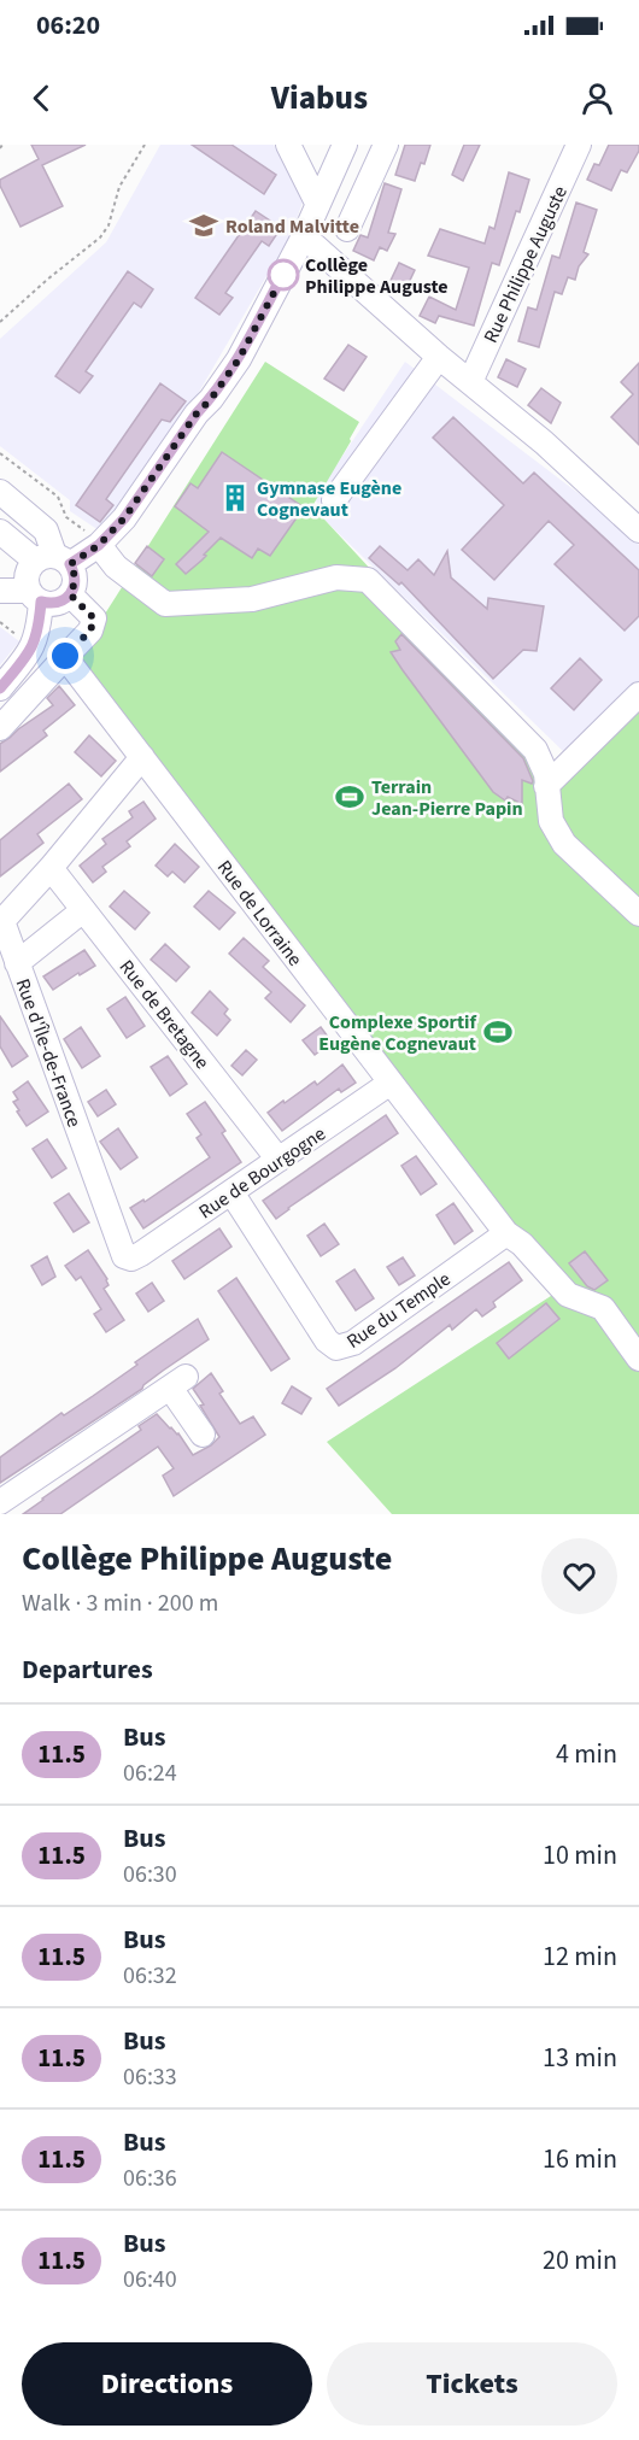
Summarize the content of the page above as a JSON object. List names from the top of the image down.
{
  "streets": {
    "street": [
      "Rue Philippe Auguste",
      "Rue de Lorraine",
      "Rue de Bretagne",
      "Rue d'Île-de-France",
      "Rue de Bourgogne",
      "Rue du Temple"
    ]
  },
  "crossings": [
    ["Rue de Lorraine", "Rue d'Île-de-France"],
    ["Rue de Lorraine", "Rue de Bourgogne"],
    ["Rue de Lorraine", "Rue du Temple"],
    ["Rue de Bretagne", "Rue d'Île-de-France"],
    ["Rue de Bretagne", "Rue de Bourgogne"],
    ["Rue d'Île-de-France", "Rue de Bourgogne"],
    ["Rue de Bourgogne", "Rue du Temple"]
  ],
  "places": {
    "school or university": ["Roland Malvitte"],
    "other": ["Collège Philippe Auguste"],
    "building": ["Gymnase Eugène Cognevaut"],
    "sports": ["Terrain Jean-Pierre Papin", "Complexe Sportif Eugène Cognevaut"]
  },
  "lines": ["bus line 11.5"],
  "page": {
    "status": "06:20",
    "header": "Viabus",
    "heading": [
      ["Collège Philippe Auguste", "Walk · 3 min · 200 m"],
      "Departures"
    ],
    "list": [
      {
        "mark": "11.5",
        "name": "Bus",
        "note": "06:24",
        "value": "4 min"
      },
      {
        "mark": "11.5",
        "name": "Bus",
        "note": "06:30",
        "value": "10 min"
      },
      {
        "mark": "11.5",
        "name": "Bus",
        "note": "06:32",
        "value": "12 min"
      },
      {
        "mark": "11.5",
        "name": "Bus",
        "note": "06:33",
        "value": "13 min"
      },
      {
        "mark": "11.5",
        "name": "Bus",
        "note": "06:36",
        "value": "16 min"
      },
      {
        "mark": "11.5",
        "name": "Bus",
        "note": "06:40",
        "value": "20 min"
      }
    ],
    "buttons": ["Directions", "Tickets"]
  }
}
